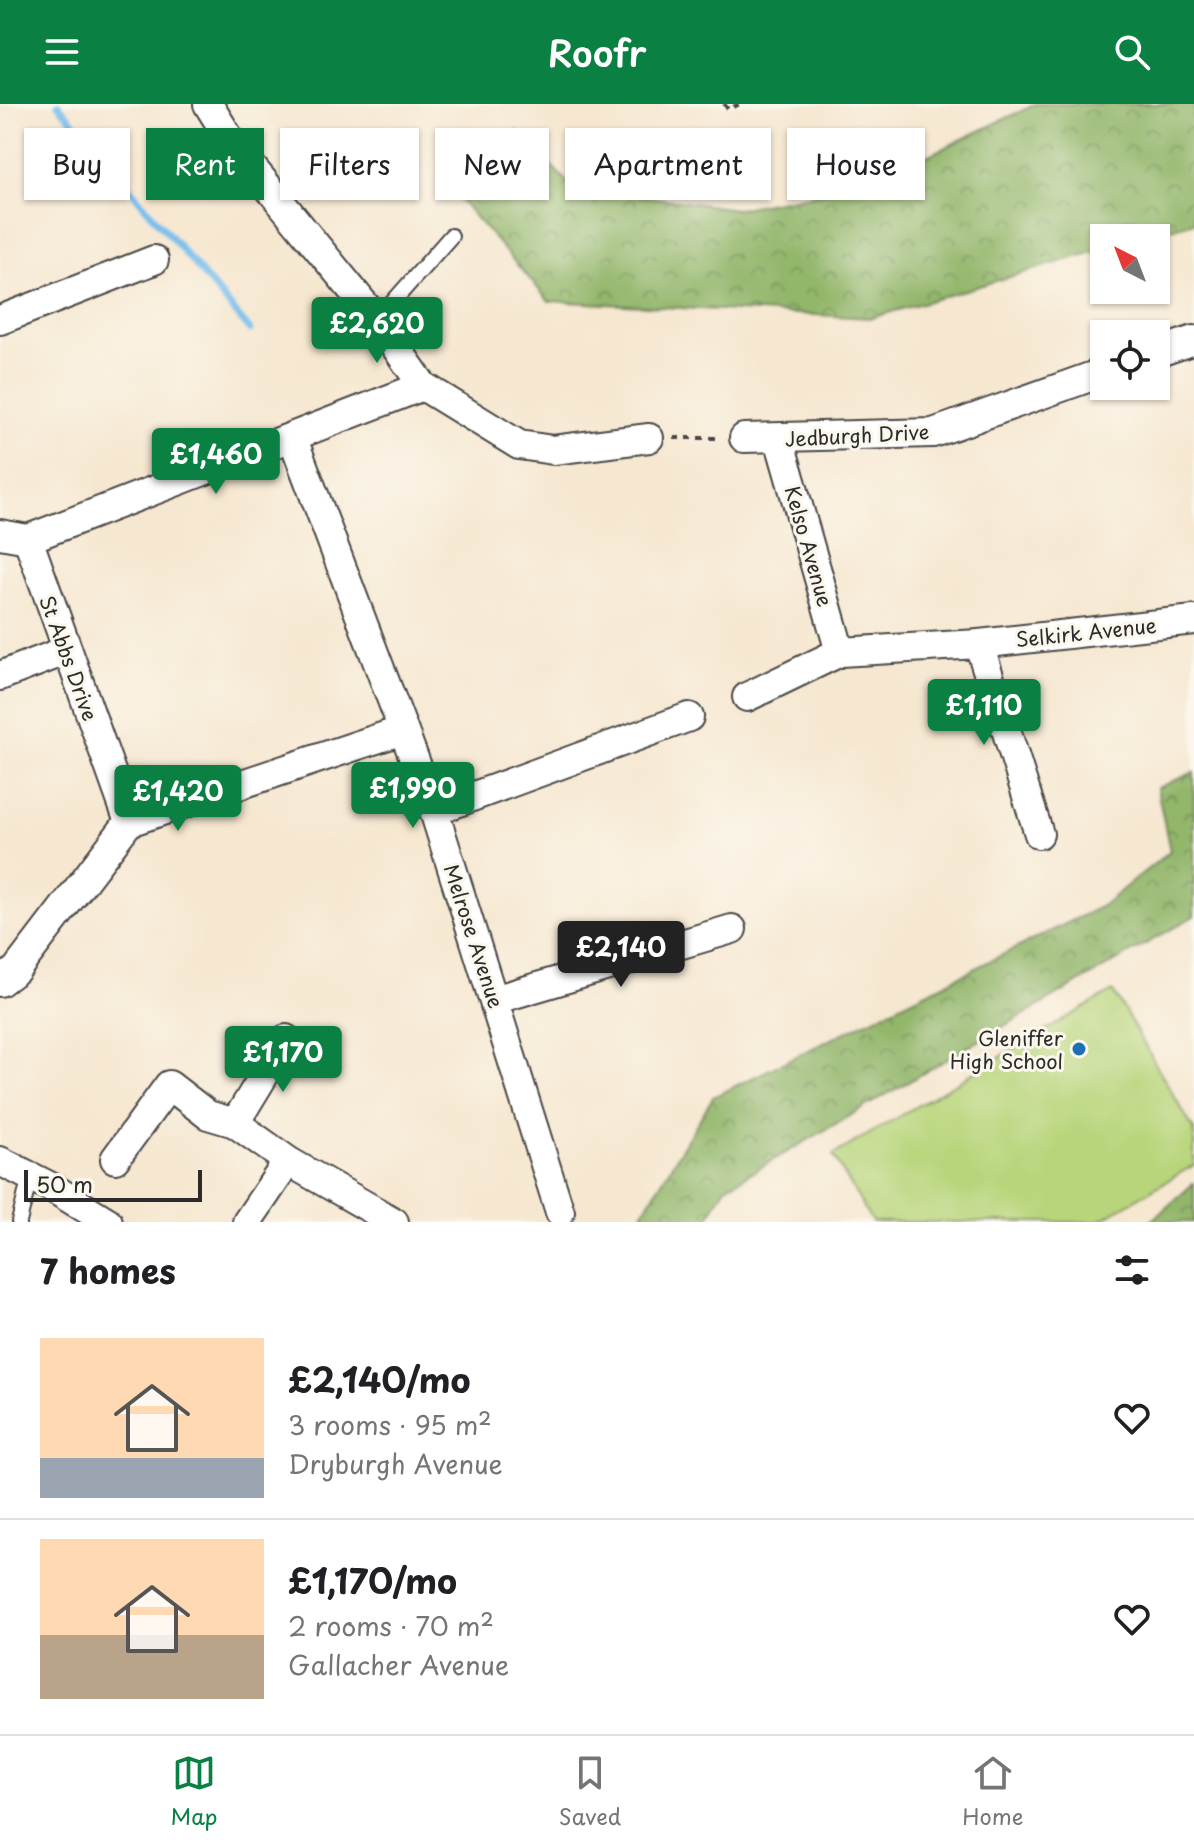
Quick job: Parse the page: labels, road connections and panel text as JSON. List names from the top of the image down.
{
  "streets": {
    "street": [
      "Jedburgh Drive",
      "Kelso Avenue",
      "Selkirk Avenue",
      "St Abbs Drive",
      "Melrose Avenue"
    ]
  },
  "crossings": [
    ["Jedburgh Drive", "Kelso Avenue"],
    ["Kelso Avenue", "Selkirk Avenue"]
  ],
  "places": ["Gleniffer High School"],
  "scale_bar": "50 m",
  "north": "top left",
  "page": {
    "header": "Roofr",
    "chip": [
      "Buy",
      "Rent",
      "Filters",
      "New",
      "Apartment",
      "House"
    ],
    "price": [
      "£2,620",
      "£1,460",
      "£1,110",
      "£1,990",
      "£1,420",
      "£2,140",
      "£1,170"
    ],
    "scale": "50 m",
    "heading": "7 homes",
    "list": [
      {
        "name": "£2,140/mo",
        "note": "3 rooms · 95 m² · Dryburgh Avenue"
      },
      {
        "name": "£1,170/mo",
        "note": "2 rooms · 70 m² · Gallacher Avenue"
      }
    ],
    "tabs": ["Map", "Saved", "Home"]
  }
}
